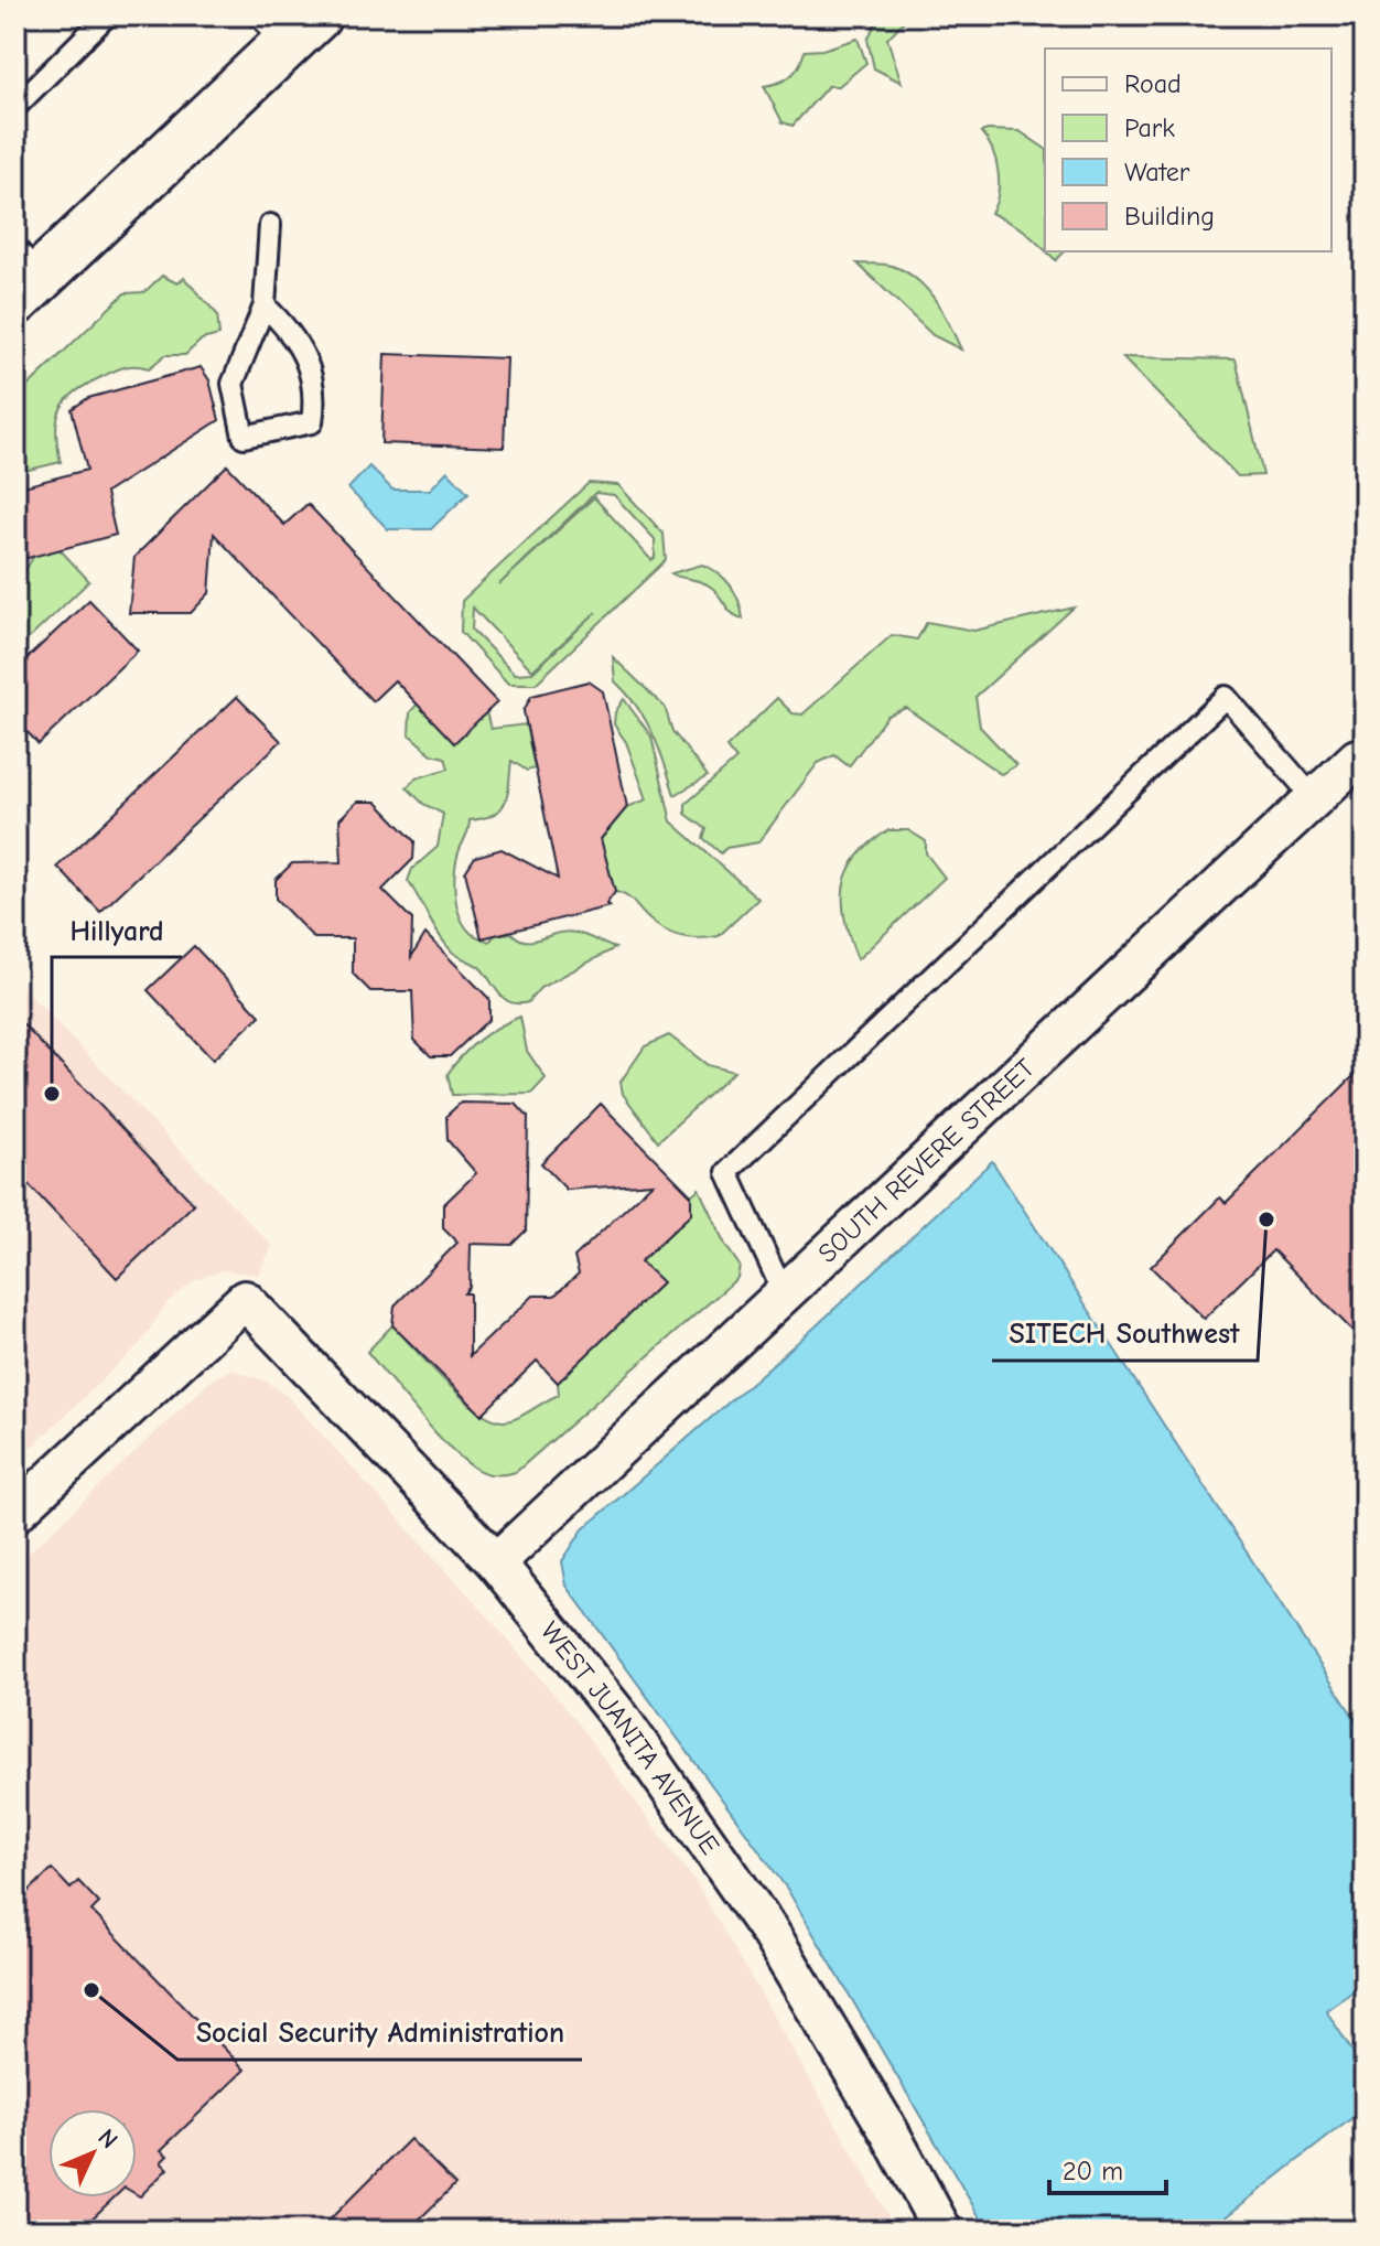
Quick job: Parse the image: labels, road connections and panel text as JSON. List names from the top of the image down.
{
  "streets": {
    "street": ["SOUTH REVERE STREET", "WEST JUANITA AVENUE"]
  },
  "crossings": [
    ["SOUTH REVERE STREET", "WEST JUANITA AVENUE"]
  ],
  "places": ["Hillyard", "SITECH Southwest", "Social Security Administration"],
  "legend": [
    "Road",
    "Park",
    "Water",
    "Building"
  ],
  "scale_bar": "20 m",
  "north": "top right"
}
